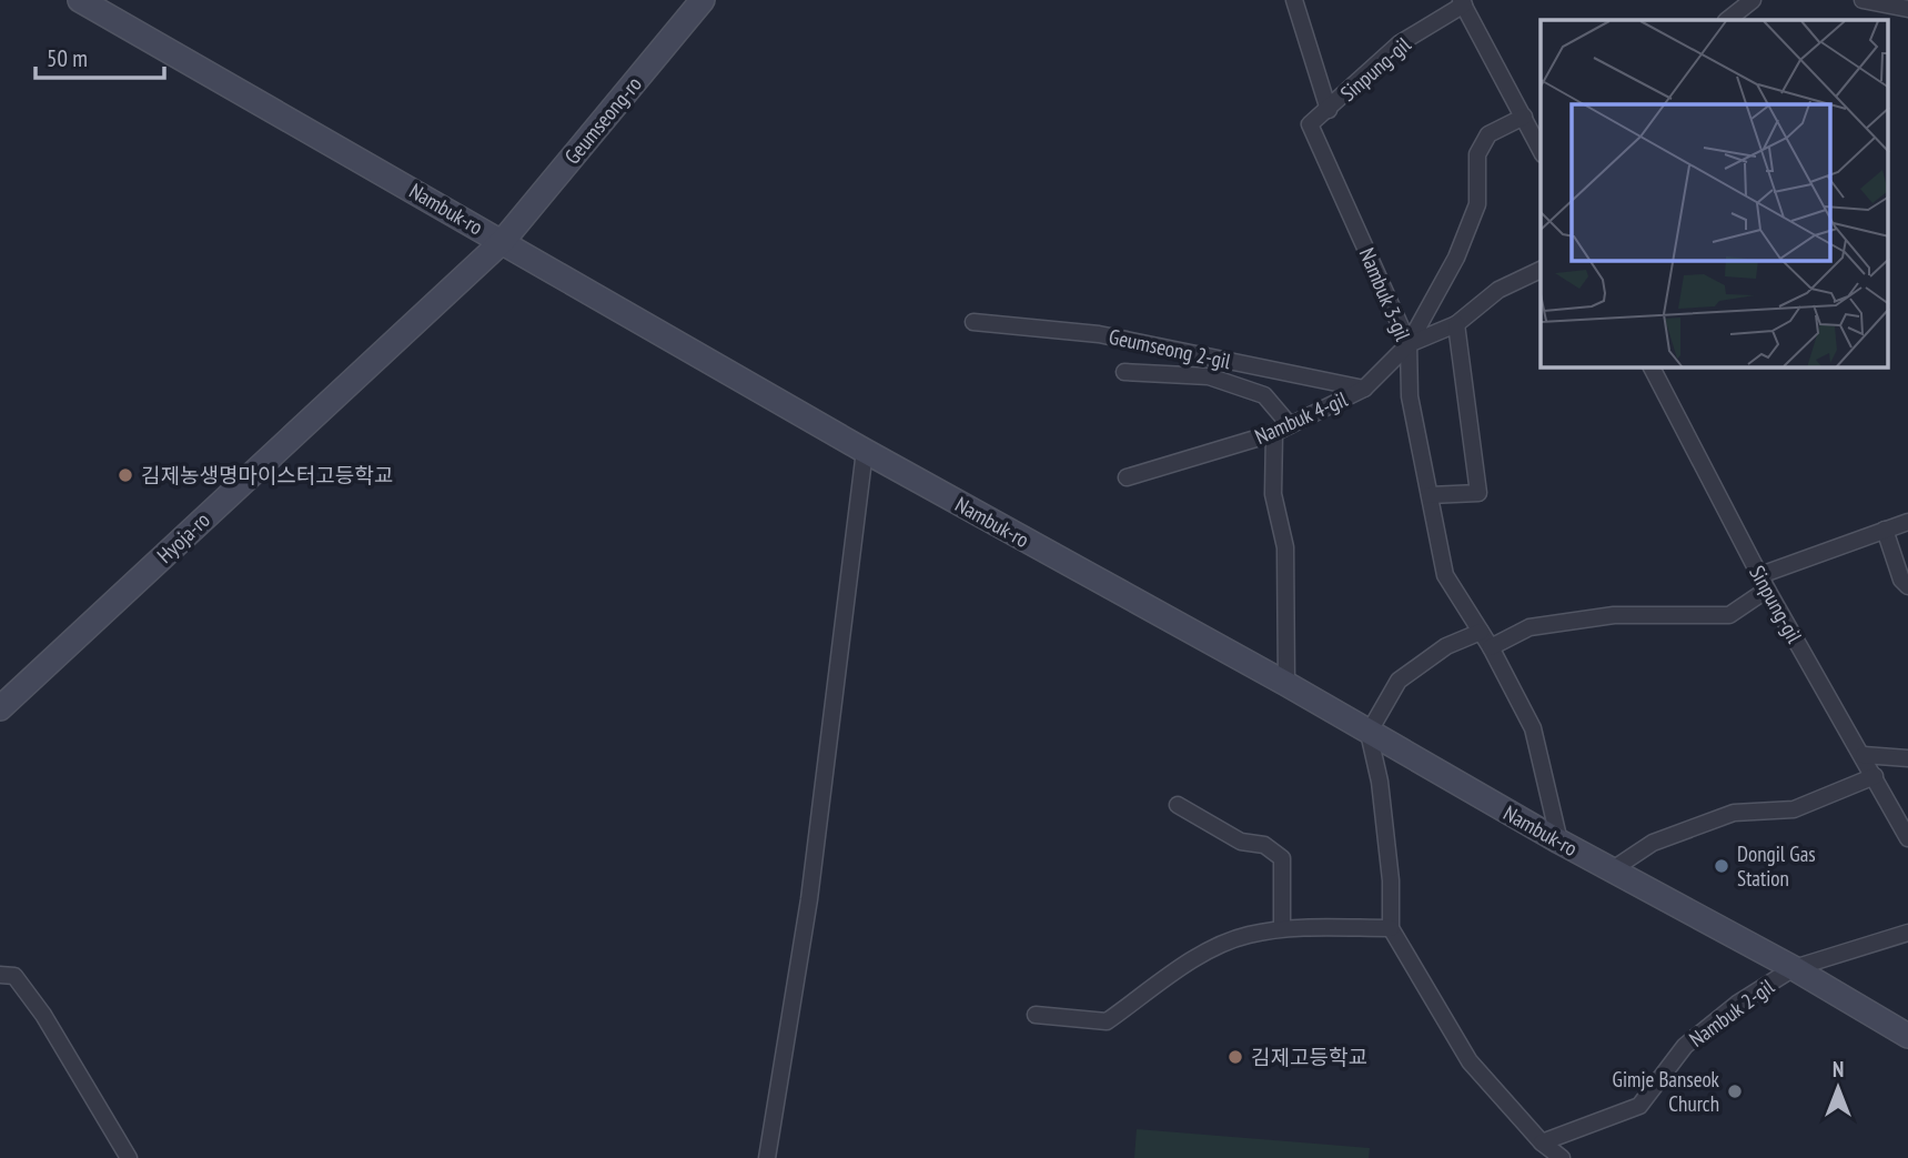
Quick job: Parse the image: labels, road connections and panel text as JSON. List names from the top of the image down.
{
  "streets": {
    "main road": ["Geumseong-ro", "Nambuk-ro", "Hyoja-ro"],
    "street": [
      "Sinpung-gil",
      "Nambuk 3-gil",
      "Geumseong 2-gil",
      "Nambuk 4-gil",
      "Nambuk 2-gil"
    ]
  },
  "crossings": [
    ["Sinpung-gil", "Nambuk 3-gil"],
    ["Geumseong-ro", "Nambuk-ro"],
    ["Geumseong-ro", "Hyoja-ro"],
    ["Nambuk-ro", "Nambuk 3-gil"],
    ["Nambuk-ro", "Hyoja-ro"],
    ["Nambuk-ro", "Nambuk 2-gil"],
    ["Nambuk 3-gil", "Nambuk 4-gil"],
    ["Geumseong 2-gil", "Nambuk 4-gil"]
  ],
  "places": [
    "김제농생명마이스터고등학교",
    "Dongil Gas Station",
    "김제고등학교",
    "Gimje Banseok Church"
  ],
  "scale_bar": "50 m",
  "north": "top"
}
